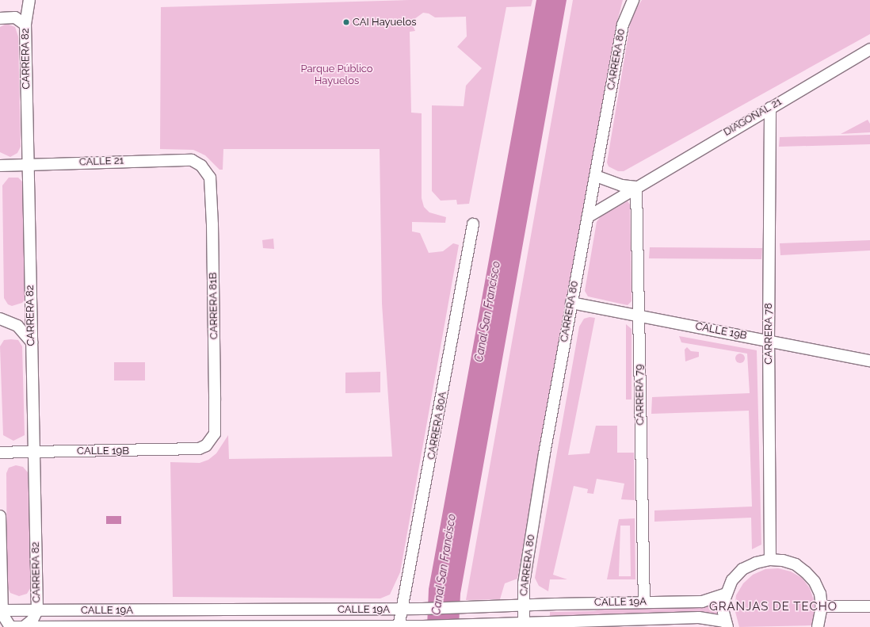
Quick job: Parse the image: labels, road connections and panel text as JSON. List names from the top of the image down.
{
  "streets": {
    "street": [
      "CARRERA 82",
      "CARRERA 80",
      "DIAGONAL 21",
      "CALLE 21",
      "CARRERA 81B",
      "CALLE 19B",
      "CARRERA 78",
      "CARRERA 79",
      "CARRERA 80A",
      "CALLE 19A"
    ]
  },
  "crossings": [
    ["CARRERA 82", "CALLE 21"],
    ["CARRERA 82", "CALLE 19B"],
    ["CARRERA 82", "CALLE 19A"],
    ["CARRERA 80", "DIAGONAL 21"],
    ["CARRERA 80", "CALLE 19B"],
    ["CARRERA 80", "CALLE 19A"],
    ["DIAGONAL 21", "CARRERA 78"],
    ["DIAGONAL 21", "CARRERA 79"],
    ["CALLE 21", "CARRERA 81B"],
    ["CARRERA 81B", "CALLE 19B"],
    ["CALLE 19B", "CARRERA 78"],
    ["CALLE 19B", "CARRERA 79"],
    ["CARRERA 79", "CALLE 19A"],
    ["CARRERA 80A", "CALLE 19A"]
  ],
  "districts": ["GRANJAS DE TECHO"],
  "water": ["Canal San Francisco"],
  "parks": ["Parque Público Hayuelos"],
  "places": ["CAI Hayuelos"]
}
